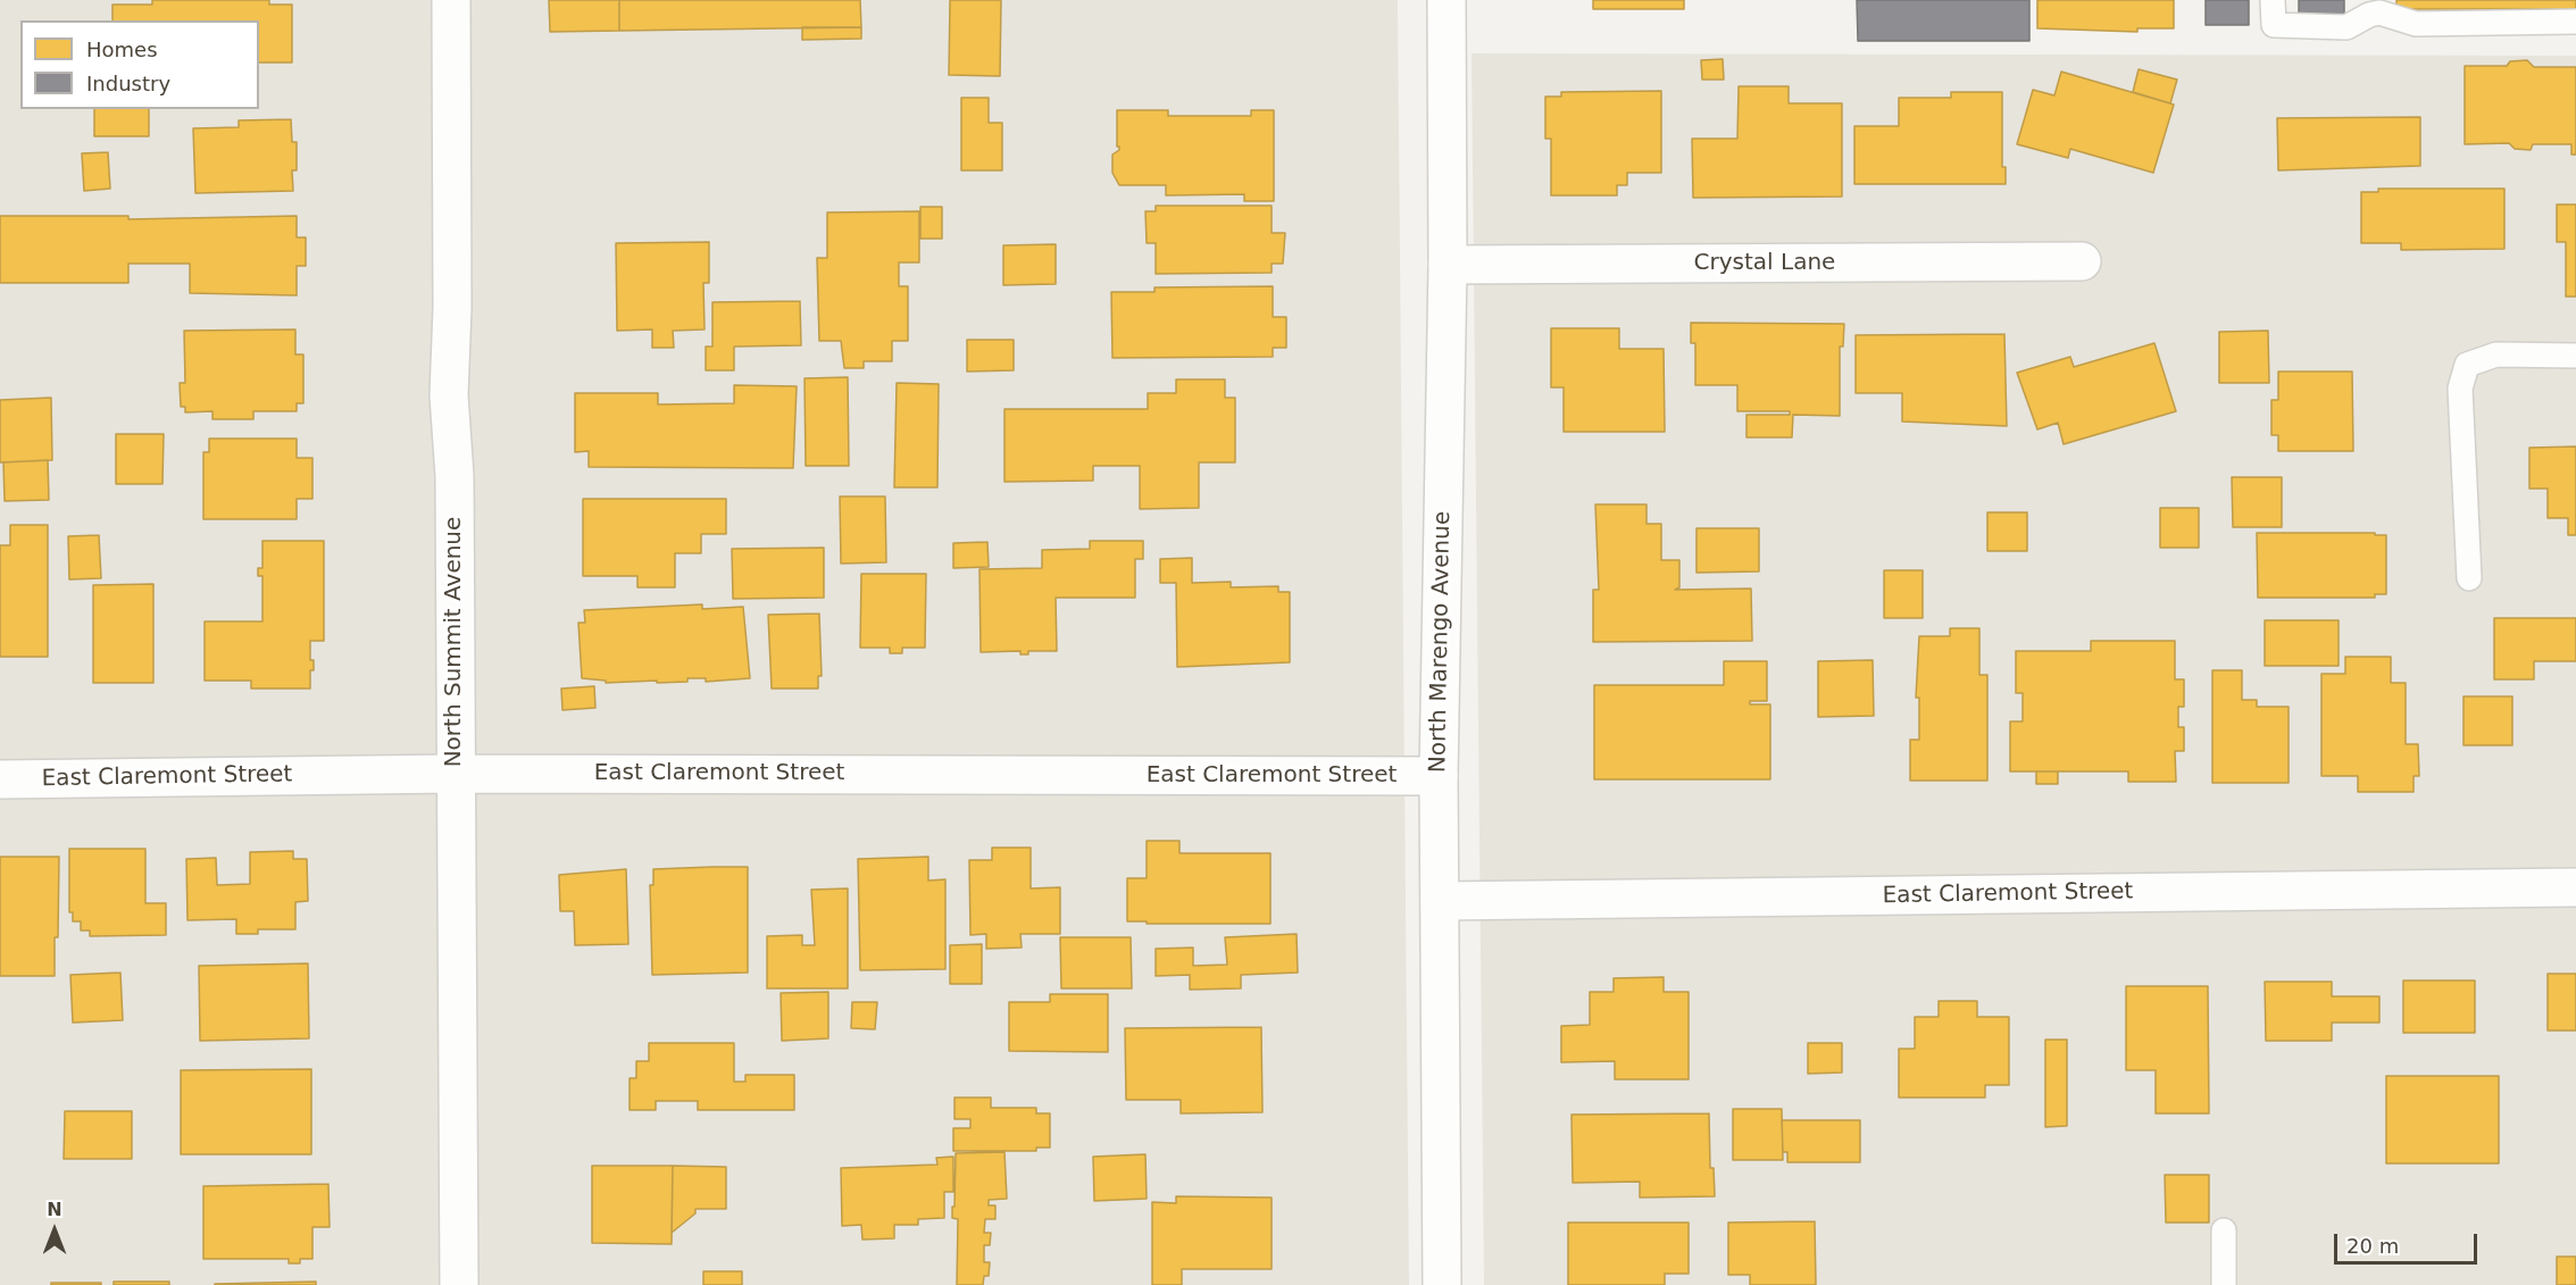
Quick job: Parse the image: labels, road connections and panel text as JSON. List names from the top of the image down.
{
  "streets": {
    "street": [
      "Crystal Lane",
      "North Summit Avenue",
      "North Marengo Avenue",
      "East Claremont Street"
    ]
  },
  "crossings": [
    ["Crystal Lane", "North Marengo Avenue"],
    ["North Summit Avenue", "East Claremont Street"],
    ["North Marengo Avenue", "East Claremont Street"]
  ],
  "legend": ["Homes", "Industry"],
  "scale_bar": "20 m",
  "north": "top"
}
